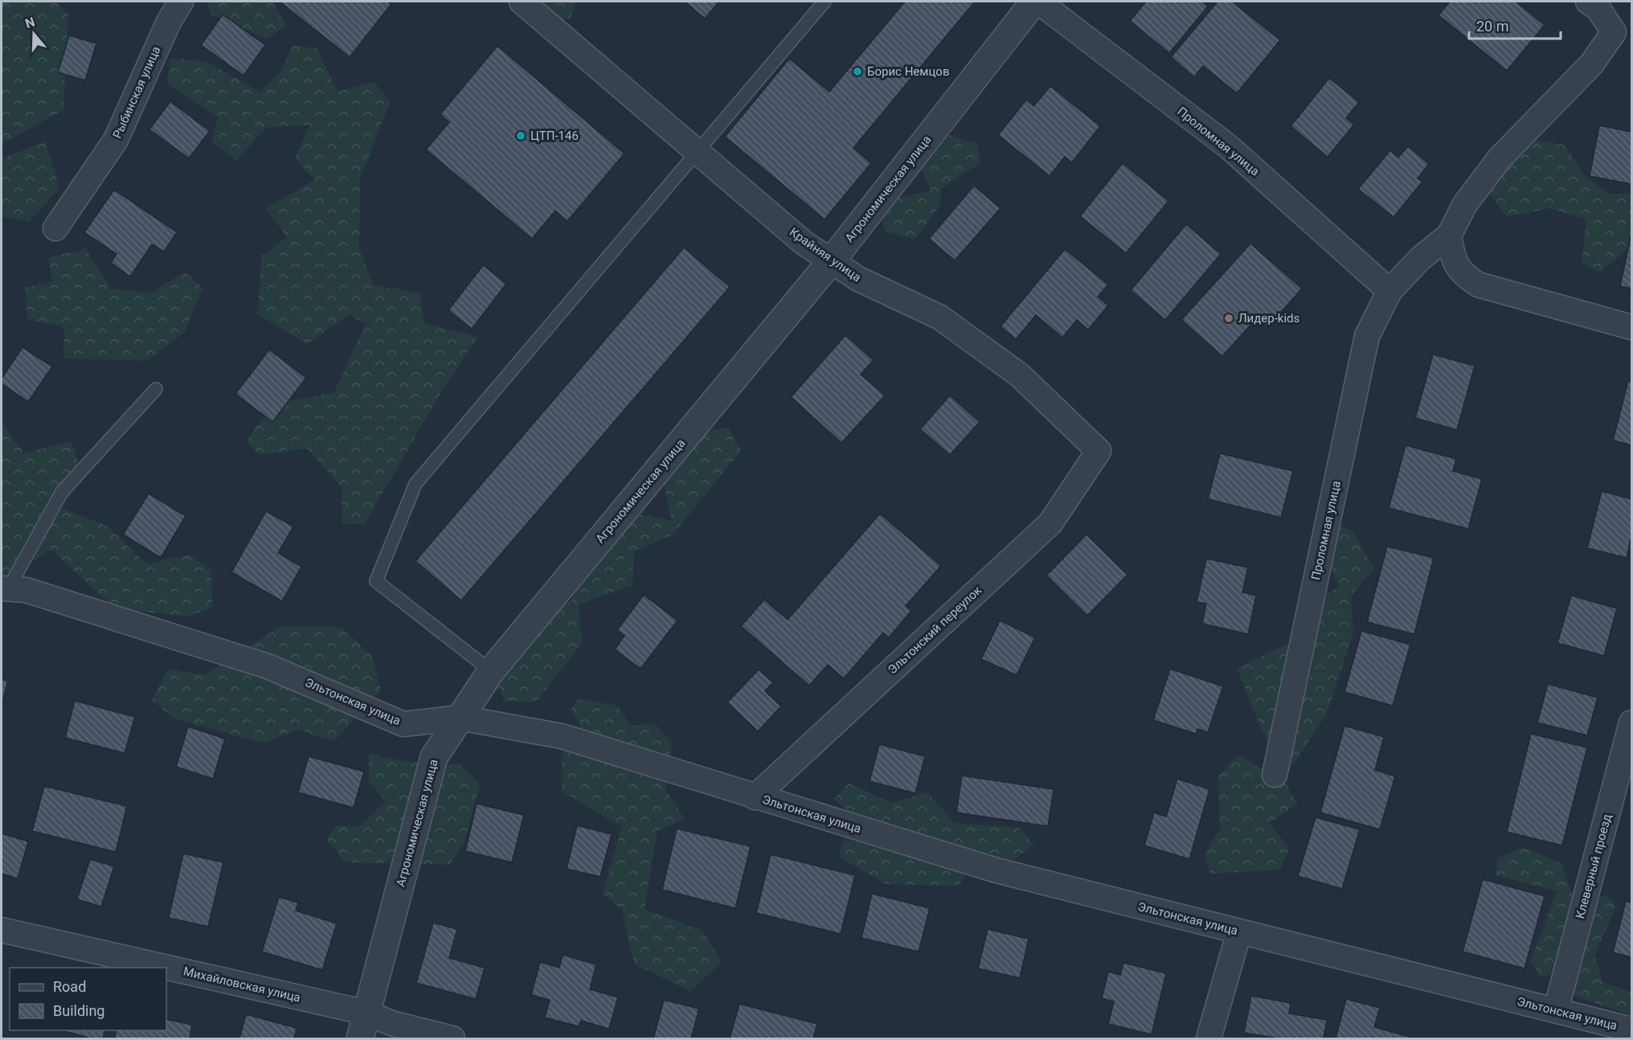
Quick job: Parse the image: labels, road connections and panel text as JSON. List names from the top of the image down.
{
  "streets": {
    "street": [
      "Рыбинская улица",
      "Проломная улица",
      "Агрономическая улица",
      "Крайняя улица",
      "Эльтонский переулок",
      "Эльтонская улица",
      "Клеверный проезд",
      "Михайловская улица"
    ]
  },
  "crossings": [
    ["Агрономическая улица", "Крайняя улица"],
    ["Агрономическая улица", "Эльтонская улица"],
    ["Агрономическая улица", "Михайловская улица"],
    ["Крайняя улица", "Эльтонский переулок"],
    ["Эльтонский переулок", "Эльтонская улица"],
    ["Эльтонская улица", "Клеверный проезд"]
  ],
  "places": ["Борис Немцов", "ЦТП-146", "Лидер-kids"],
  "legend": ["Road", "Building"],
  "scale_bar": "20 m",
  "north": "top"
}
